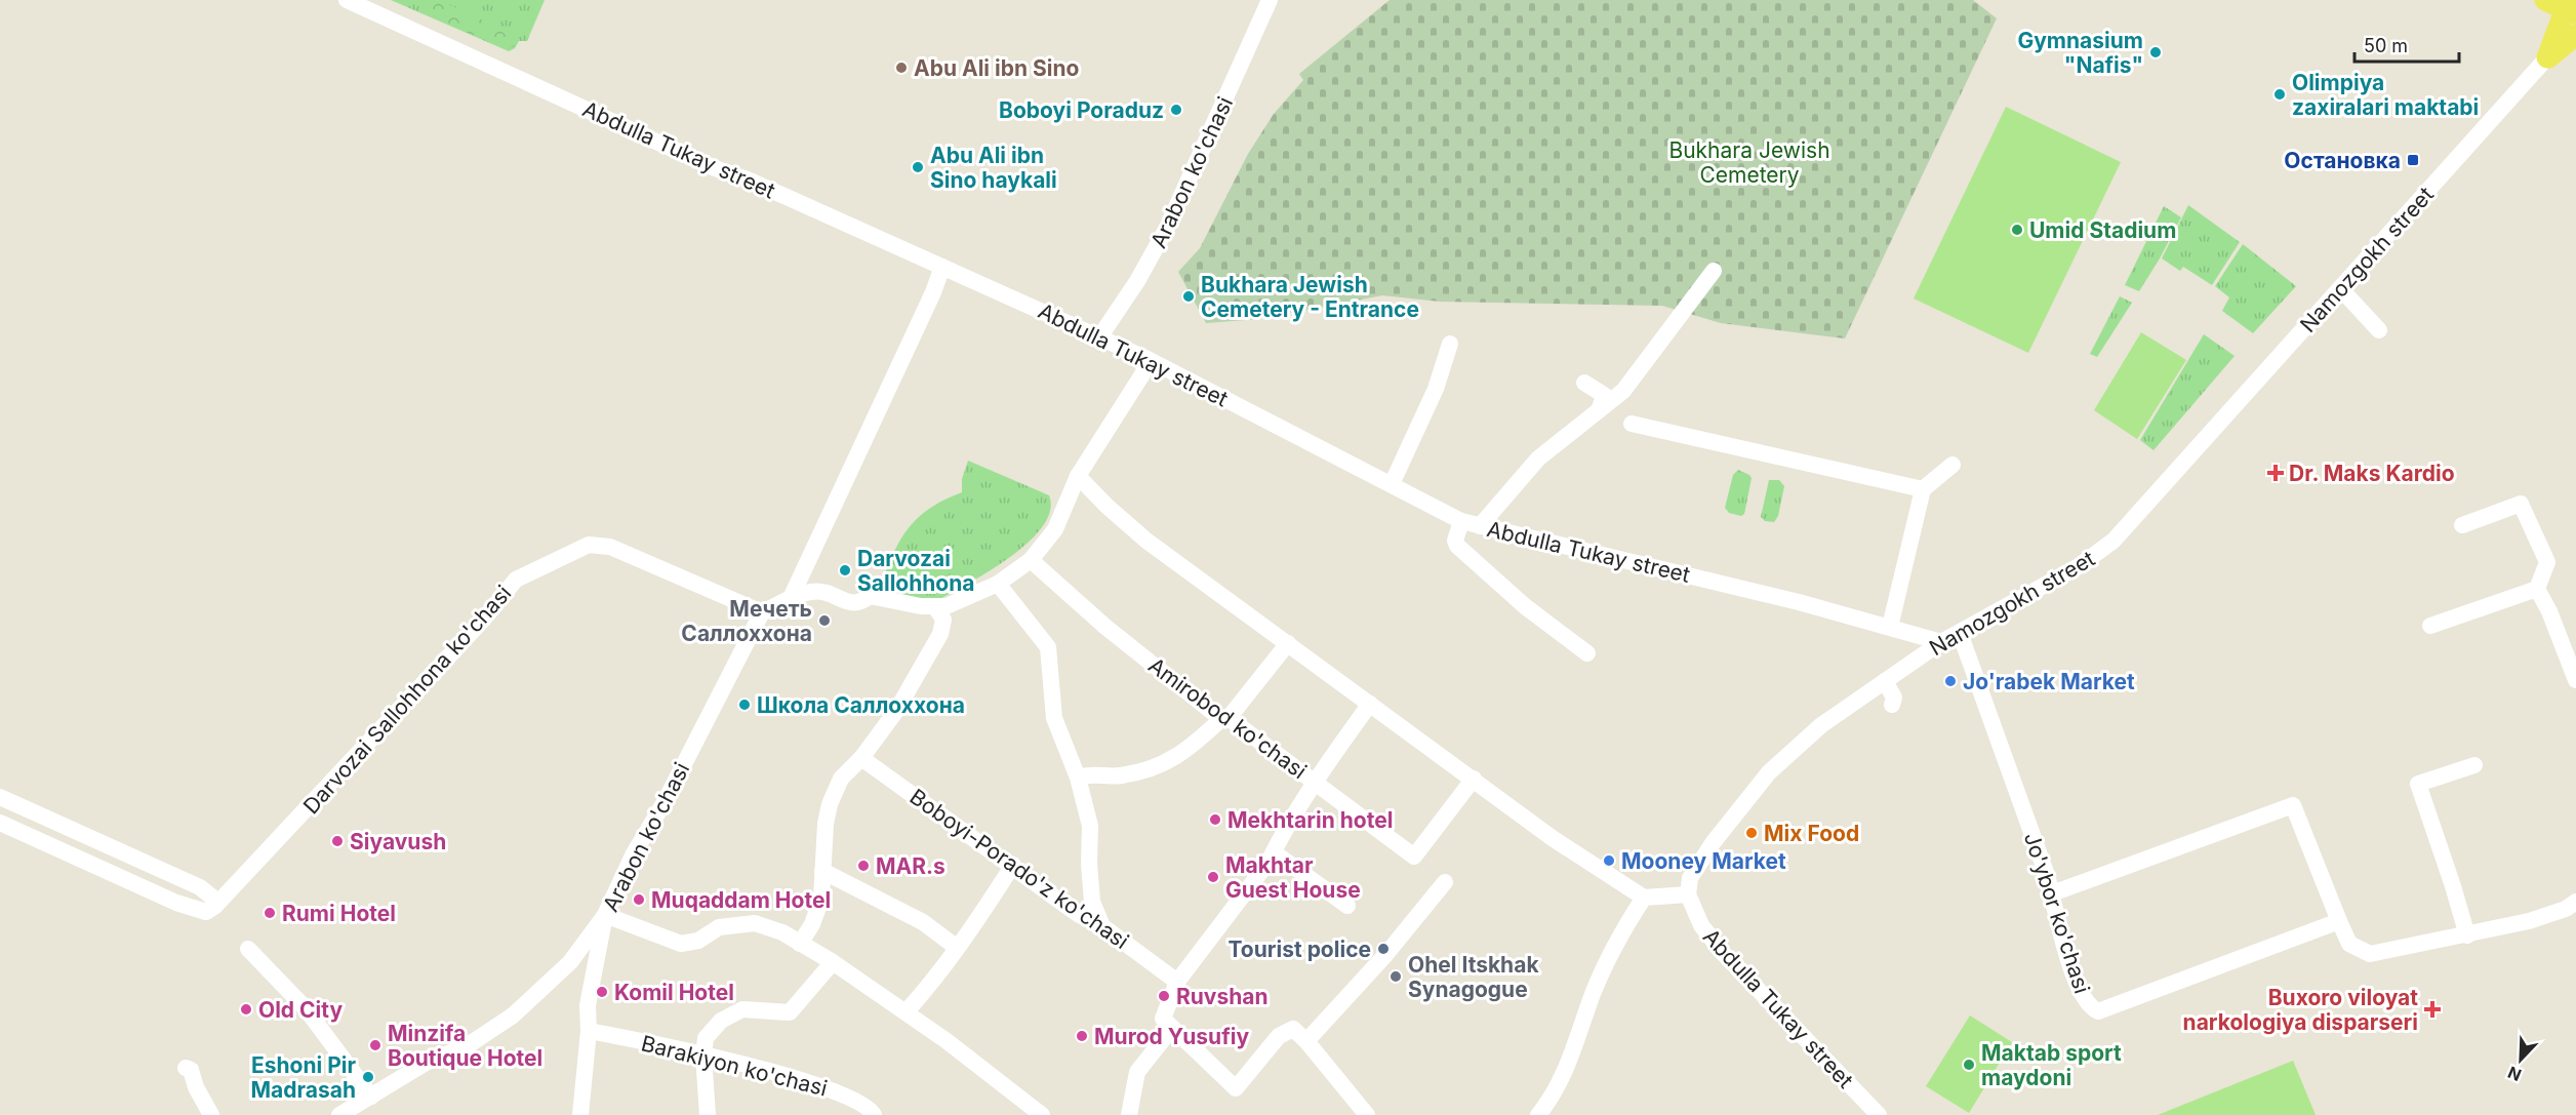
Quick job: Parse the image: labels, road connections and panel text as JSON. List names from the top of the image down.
{
  "streets": {
    "street": [
      "Abdulla Tukay street",
      "Arabon ko'chasi",
      "Namozgokh street",
      "Darvozai Sallohhona ko'chasi",
      "Amirobod ko'chasi",
      "Boboyi-Porado'z ko'chasi",
      "Jo'ybor ko'chasi",
      "Barakiyon ko'chasi"
    ]
  },
  "crossings": [
    ["Abdulla Tukay street", "Arabon ko'chasi"],
    ["Abdulla Tukay street", "Namozgokh street"],
    ["Arabon ko'chasi", "Darvozai Sallohhona ko'chasi"],
    ["Arabon ko'chasi", "Barakiyon ko'chasi"],
    ["Namozgokh street", "Jo'ybor ko'chasi"]
  ],
  "parks": ["Bukhara Jewish Cemetery"],
  "places": {
    "other": [
      "Gymnasium \"Nafis\"",
      "Abu Ali ibn Sino",
      "Olimpiya zaxiralari maktabi",
      "Boboyi Poraduz",
      "Abu Ali ibn Sino haykali",
      "Umid Stadium",
      "Bukhara Jewish Cemetery - Entrance",
      "Darvozai Sallohhona",
      "Мечеть Саллоххона",
      "Jo'rabek Market",
      "Школа Саллоххона",
      "Mekhtarin hotel",
      "Mix Food",
      "Siyavush",
      "Mooney Market",
      "MAR.s",
      "Makhtar Guest House",
      "Muqaddam Hotel",
      "Rumi Hotel",
      "Tourist police",
      "Ohel Itskhak Synagogue",
      "Komil Hotel",
      "Ruvshan",
      "Old City",
      "Murod Yusufiy",
      "Minzifa Boutique Hotel",
      "Maktab sport maydoni",
      "Eshoni Pir Madrasah"
    ],
    "transit": ["Остановка"],
    "health": ["Dr. Maks Kardio", "Buxoro viloyat narkologiya disparseri"]
  },
  "scale_bar": "50 m",
  "north": "bottom left"
}
